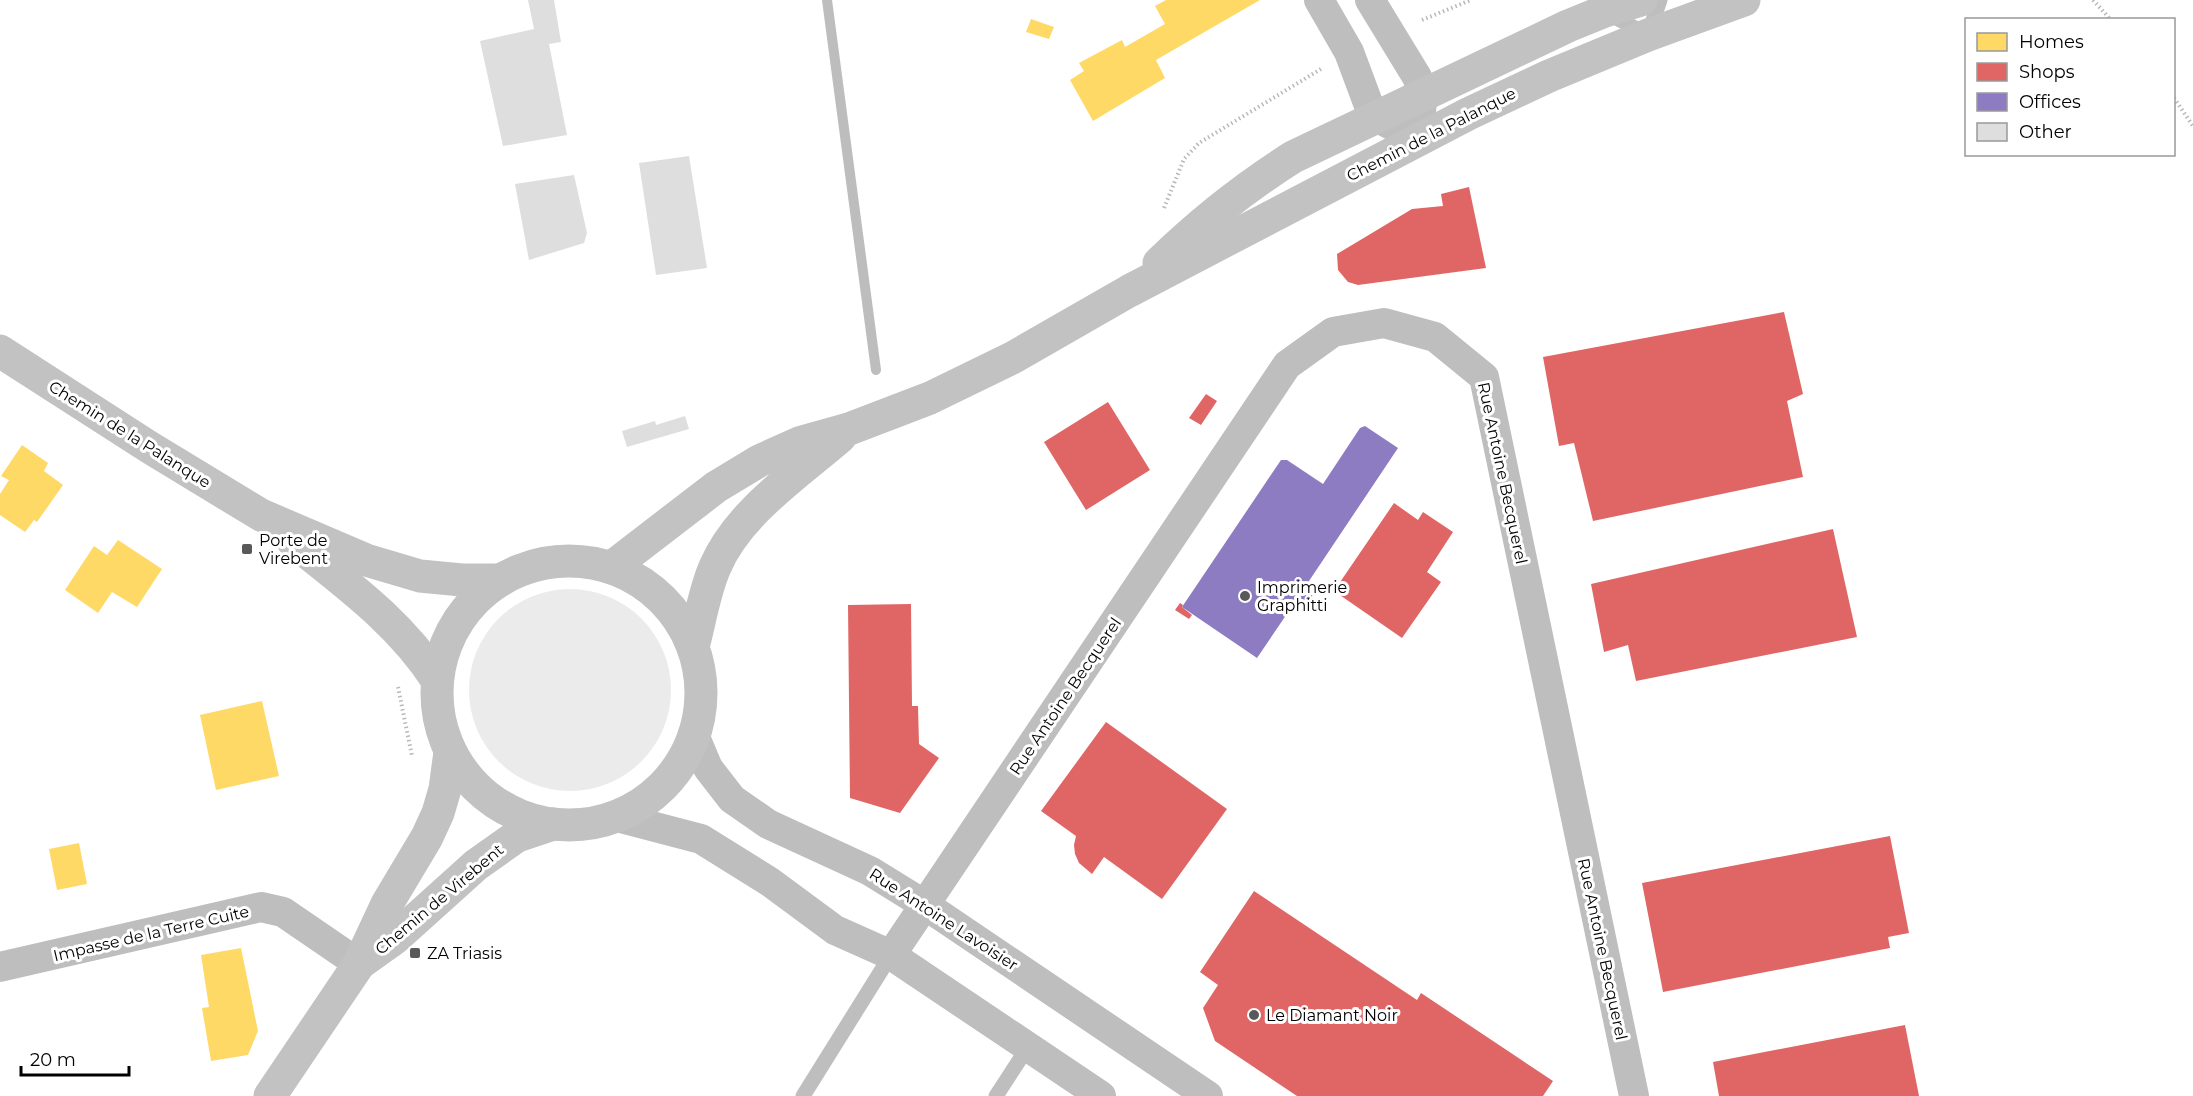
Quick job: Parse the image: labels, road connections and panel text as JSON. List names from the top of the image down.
{
  "streets": {
    "street": [
      "Chemin de la Palanque",
      "Rue Antoine Becquerel",
      "Chemin de Virebent",
      "Rue Antoine Lavoisier",
      "Impasse de la Terre Cuite"
    ]
  },
  "crossings": [
    ["Rue Antoine Becquerel", "Rue Antoine Lavoisier"],
    ["Chemin de Virebent", "Impasse de la Terre Cuite"]
  ],
  "places": {
    "transit": ["Porte de Virebent", "ZA Triasis"],
    "other": ["Imprimerie Graphitti", "Le Diamant Noir"]
  },
  "legend": [
    "Homes",
    "Shops",
    "Offices",
    "Other"
  ],
  "scale_bar": "20 m"
}
